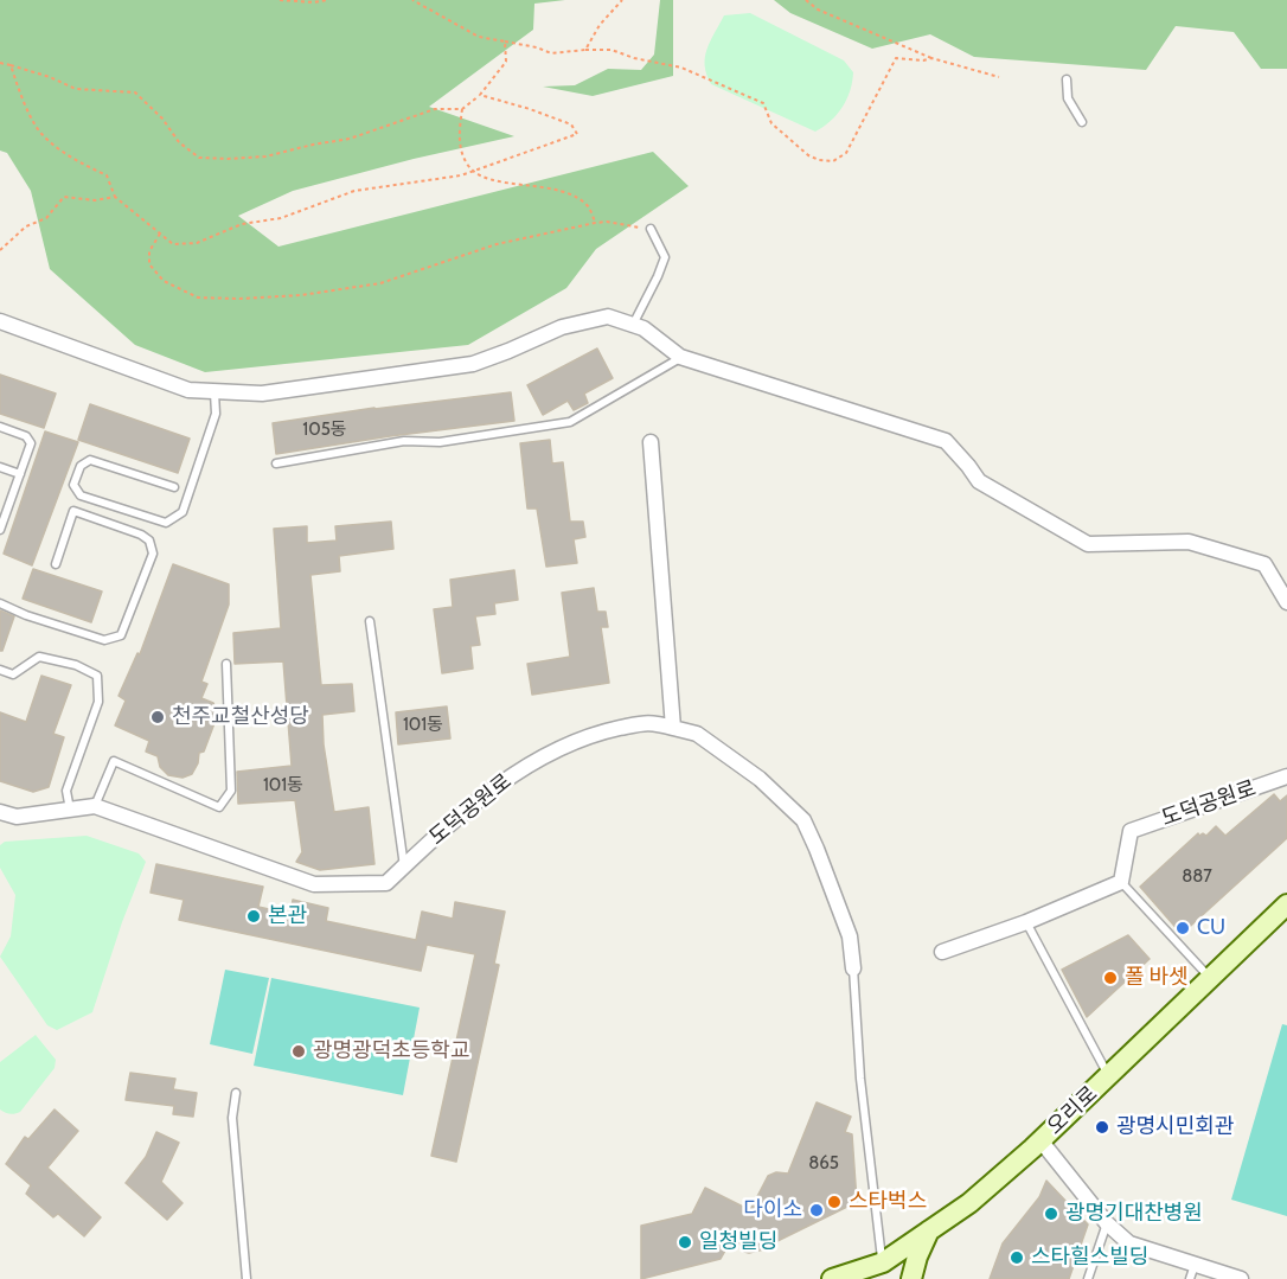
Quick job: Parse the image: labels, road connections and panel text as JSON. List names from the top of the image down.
{
  "streets": {
    "main road": ["오리로"],
    "street": ["도덕공원로"]
  },
  "places": [
    "천주교철산성당",
    "본관",
    "CU",
    "폴 바셋",
    "광명광덕초등학교",
    "광명시민회관",
    "스타벅스",
    "다이소",
    "광명기대찬병원",
    "일청빌딩",
    "스타힐스빌딩"
  ],
  "house_numbers": [
    "105동",
    "101동",
    "101동",
    "887",
    "865"
  ]
}
